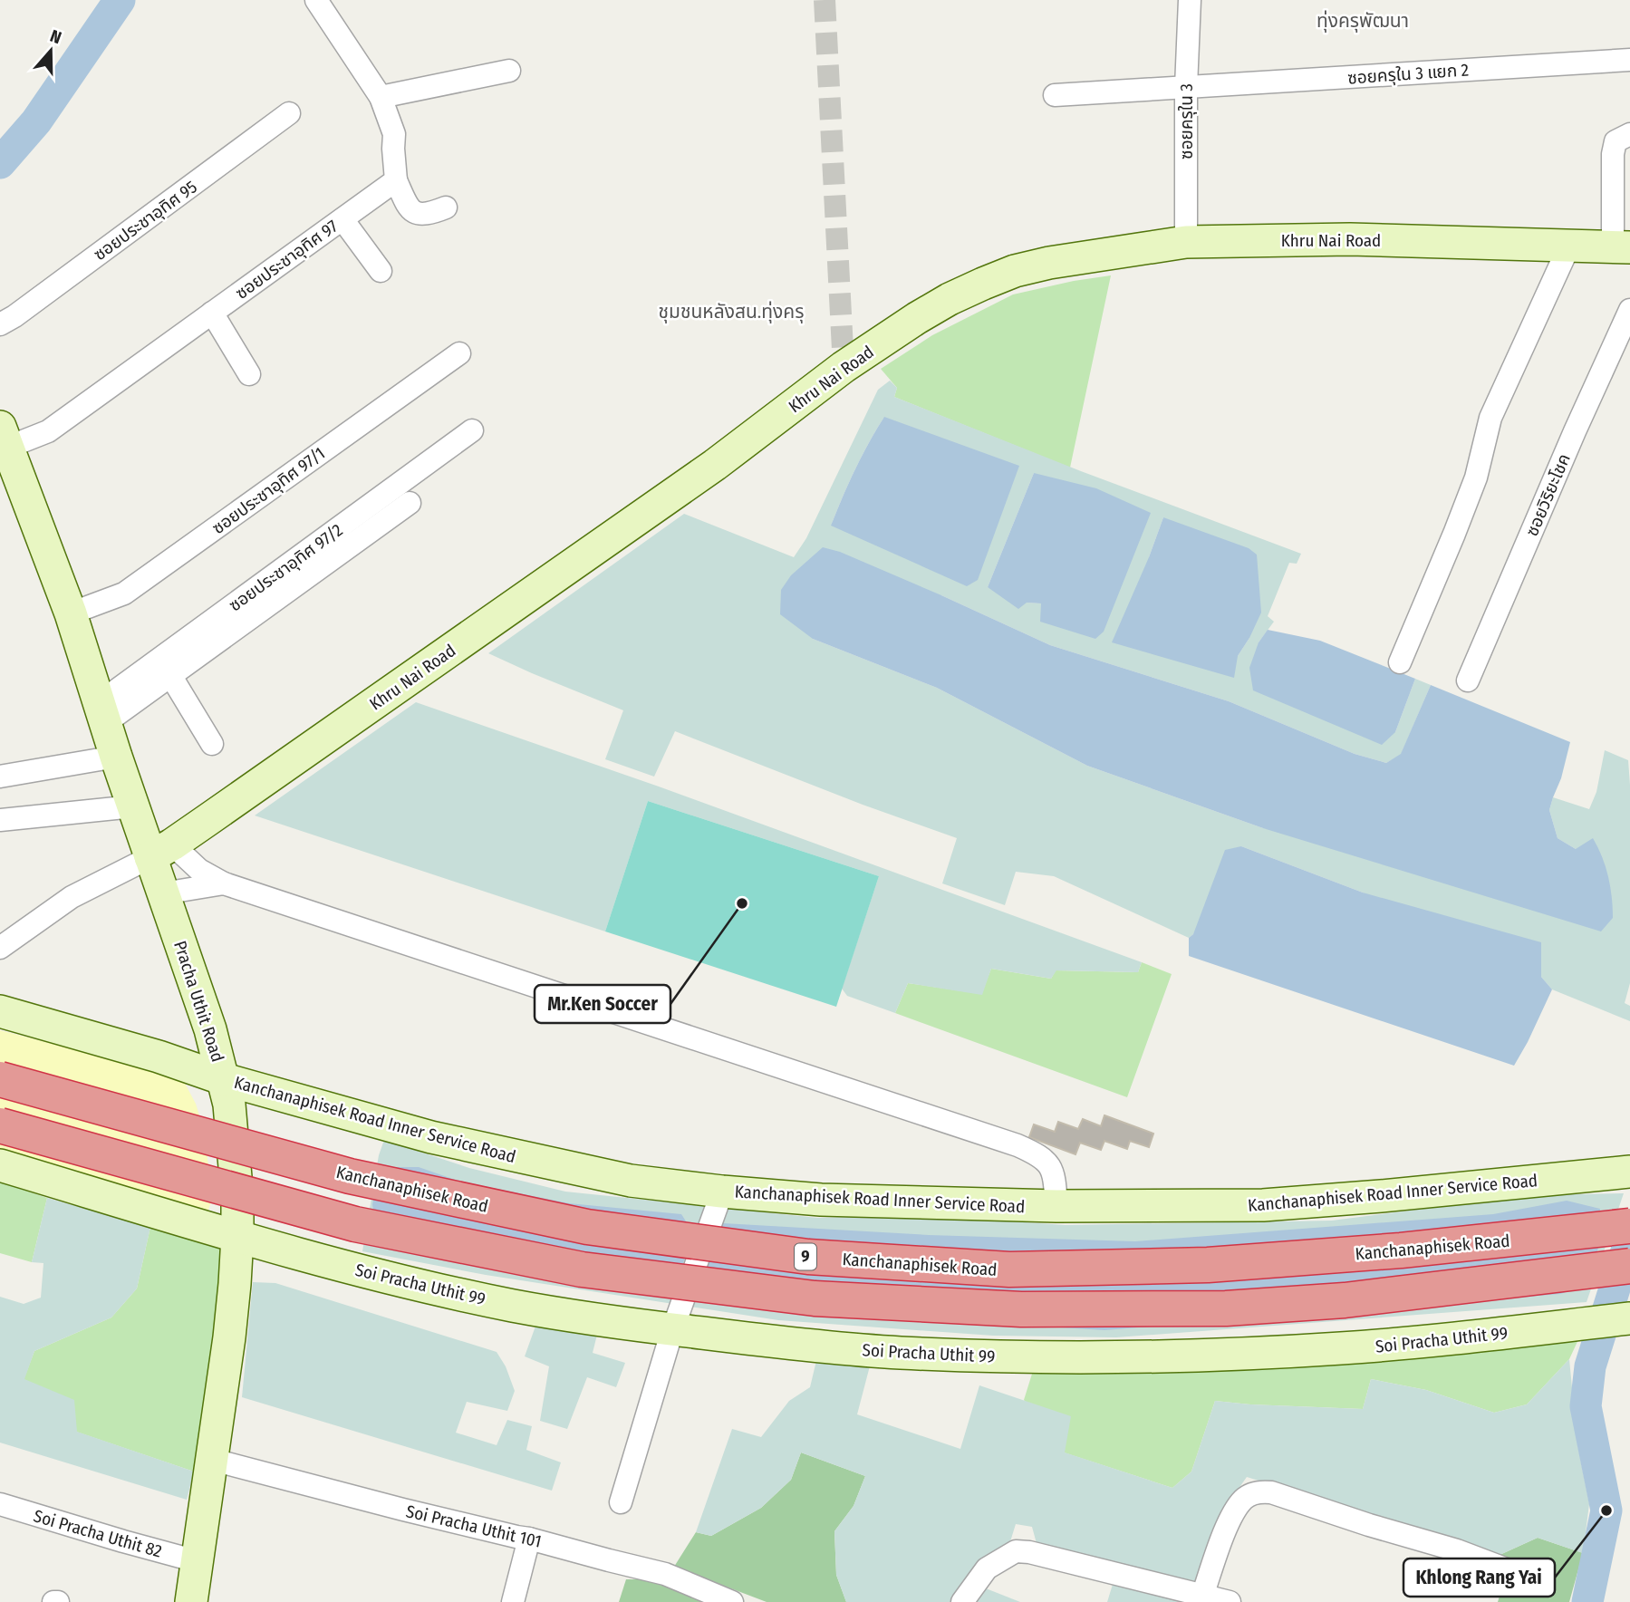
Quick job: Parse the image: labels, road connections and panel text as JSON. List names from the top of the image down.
{
  "streets": {
    "highway": ["Kanchanaphisek Road", "9"],
    "main road": [
      "Khru Nai Road",
      "Pracha Uthit Road",
      "Kanchanaphisek Road Inner Service Road",
      "Soi Pracha Uthit 99"
    ],
    "street": [
      "ซอยครุใน 3 แยก 2",
      "ซอยครุใน 3",
      "ซอยประชาอุทิศ 95",
      "ซอยประชาอุทิศ 97",
      "ซอยประชาอุทิศ 97/1",
      "ซอยวิริยะโชค",
      "ซอยประชาอุทิศ 97/2",
      "Soi Pracha Uthit 101",
      "Soi Pracha Uthit 82"
    ]
  },
  "crossings": [
    ["ซอยครุใน 3 แยก 2", "ซอยครุใน 3"],
    ["ซอยครุใน 3", "Khru Nai Road"],
    ["Khru Nai Road", "Pracha Uthit Road"],
    ["ซอยประชาอุทิศ 97", "Pracha Uthit Road"],
    ["ซอยประชาอุทิศ 97/1", "Pracha Uthit Road"],
    ["ซอยประชาอุทิศ 97/2", "Pracha Uthit Road"],
    ["Pracha Uthit Road", "Kanchanaphisek Road Inner Service Road"],
    ["Pracha Uthit Road", "Soi Pracha Uthit 99"],
    ["Pracha Uthit Road", "Soi Pracha Uthit 101"],
    ["Pracha Uthit Road", "Soi Pracha Uthit 82"]
  ],
  "districts": ["ทุ่งครุพัฒนา", "ชุมชนหลังสน.ทุ่งครุ"],
  "places": ["Mr.Ken Soccer", "Khlong Rang Yai"],
  "north": "top"
}
